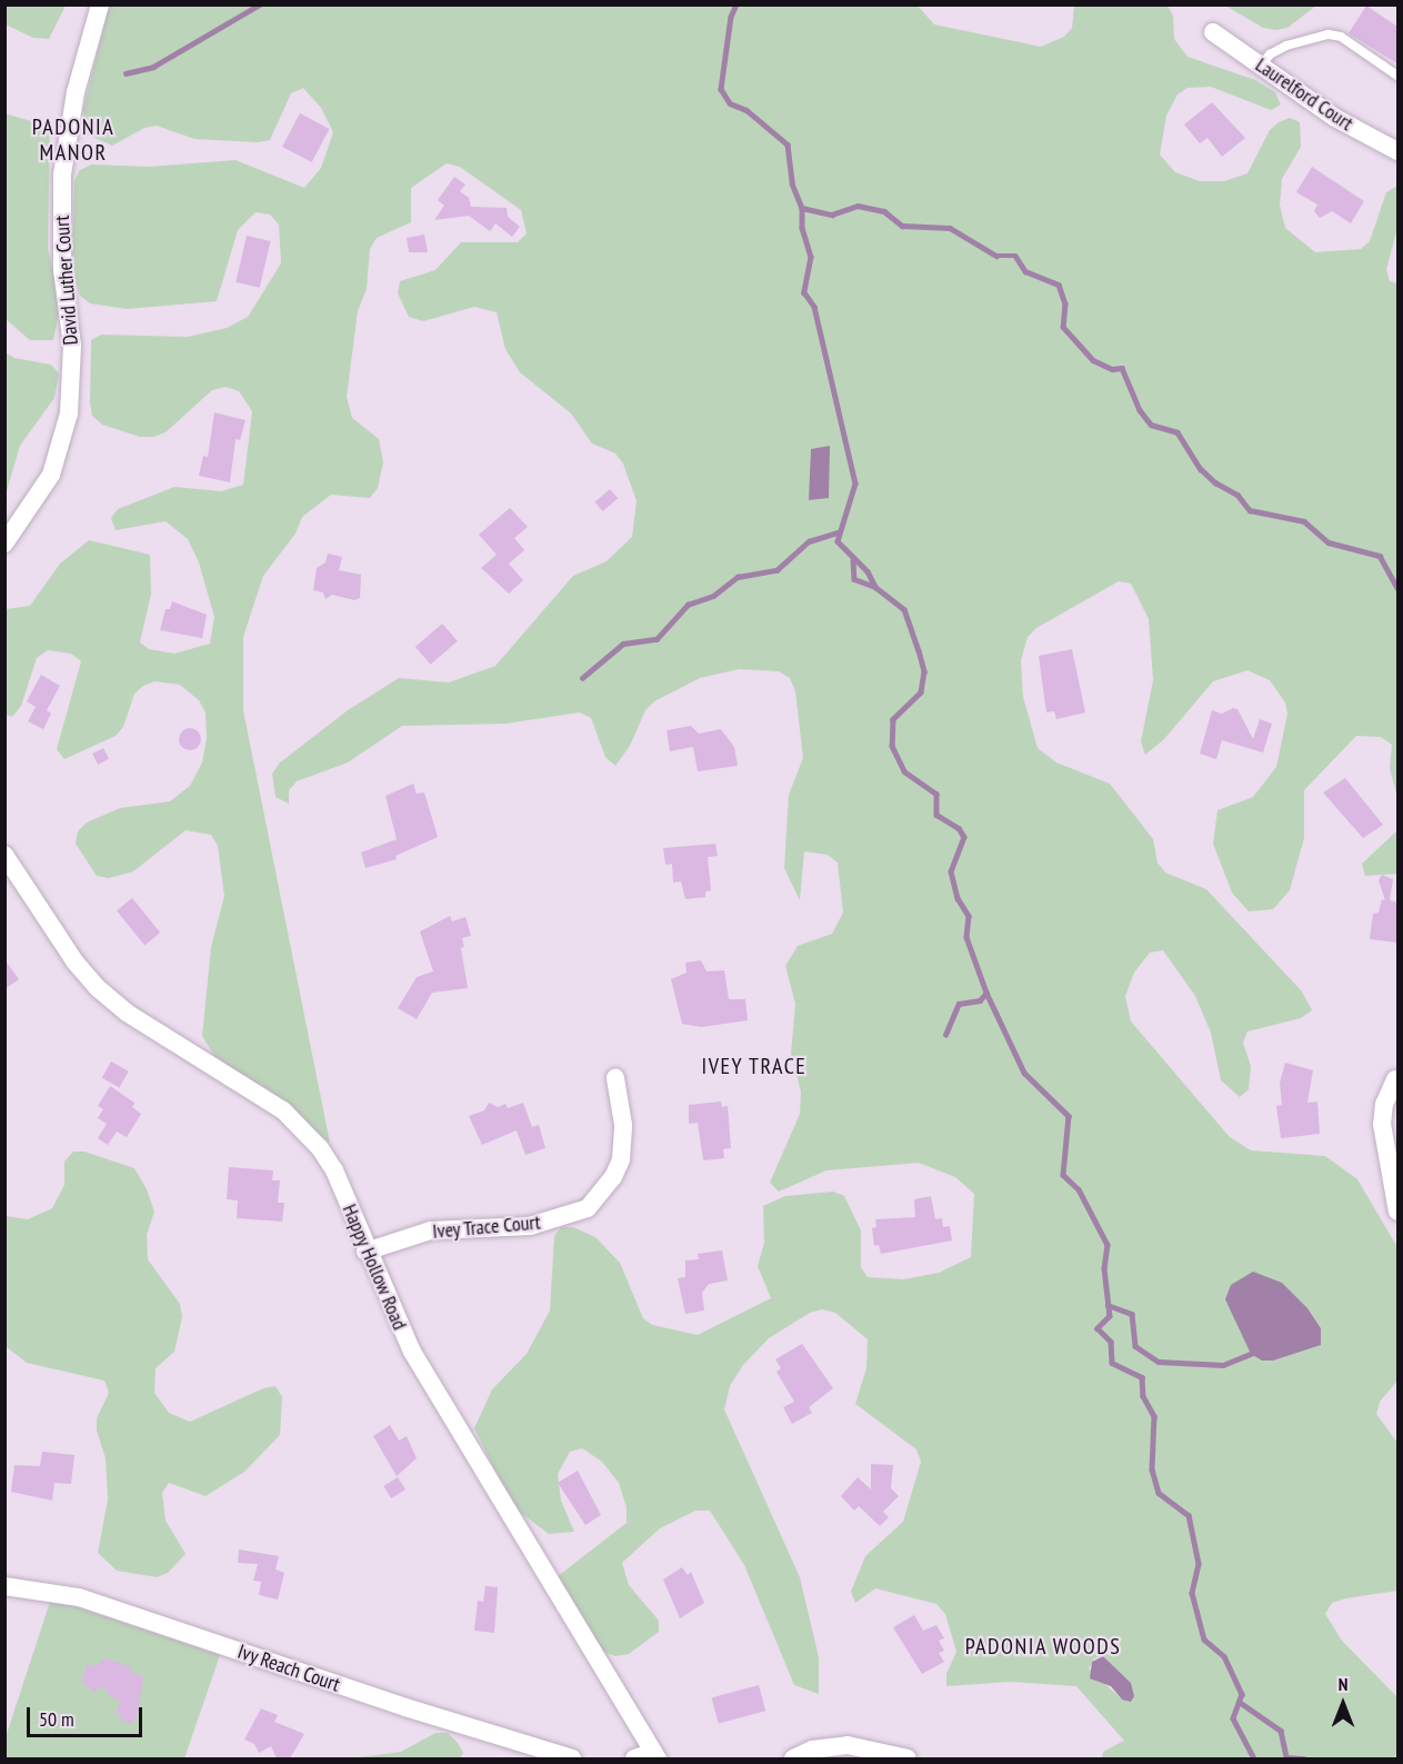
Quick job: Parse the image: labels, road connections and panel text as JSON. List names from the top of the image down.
{
  "streets": {
    "street": [
      "Laurelford Court",
      "David Luther Court",
      "Ivey Trace Court",
      "Happy Hollow Road",
      "Ivy Reach Court"
    ]
  },
  "crossings": [
    ["Ivey Trace Court", "Happy Hollow Road"]
  ],
  "districts": ["PADONIA MANOR", "IVEY TRACE", "PADONIA WOODS"],
  "scale_bar": "50 m",
  "north": "top"
}
